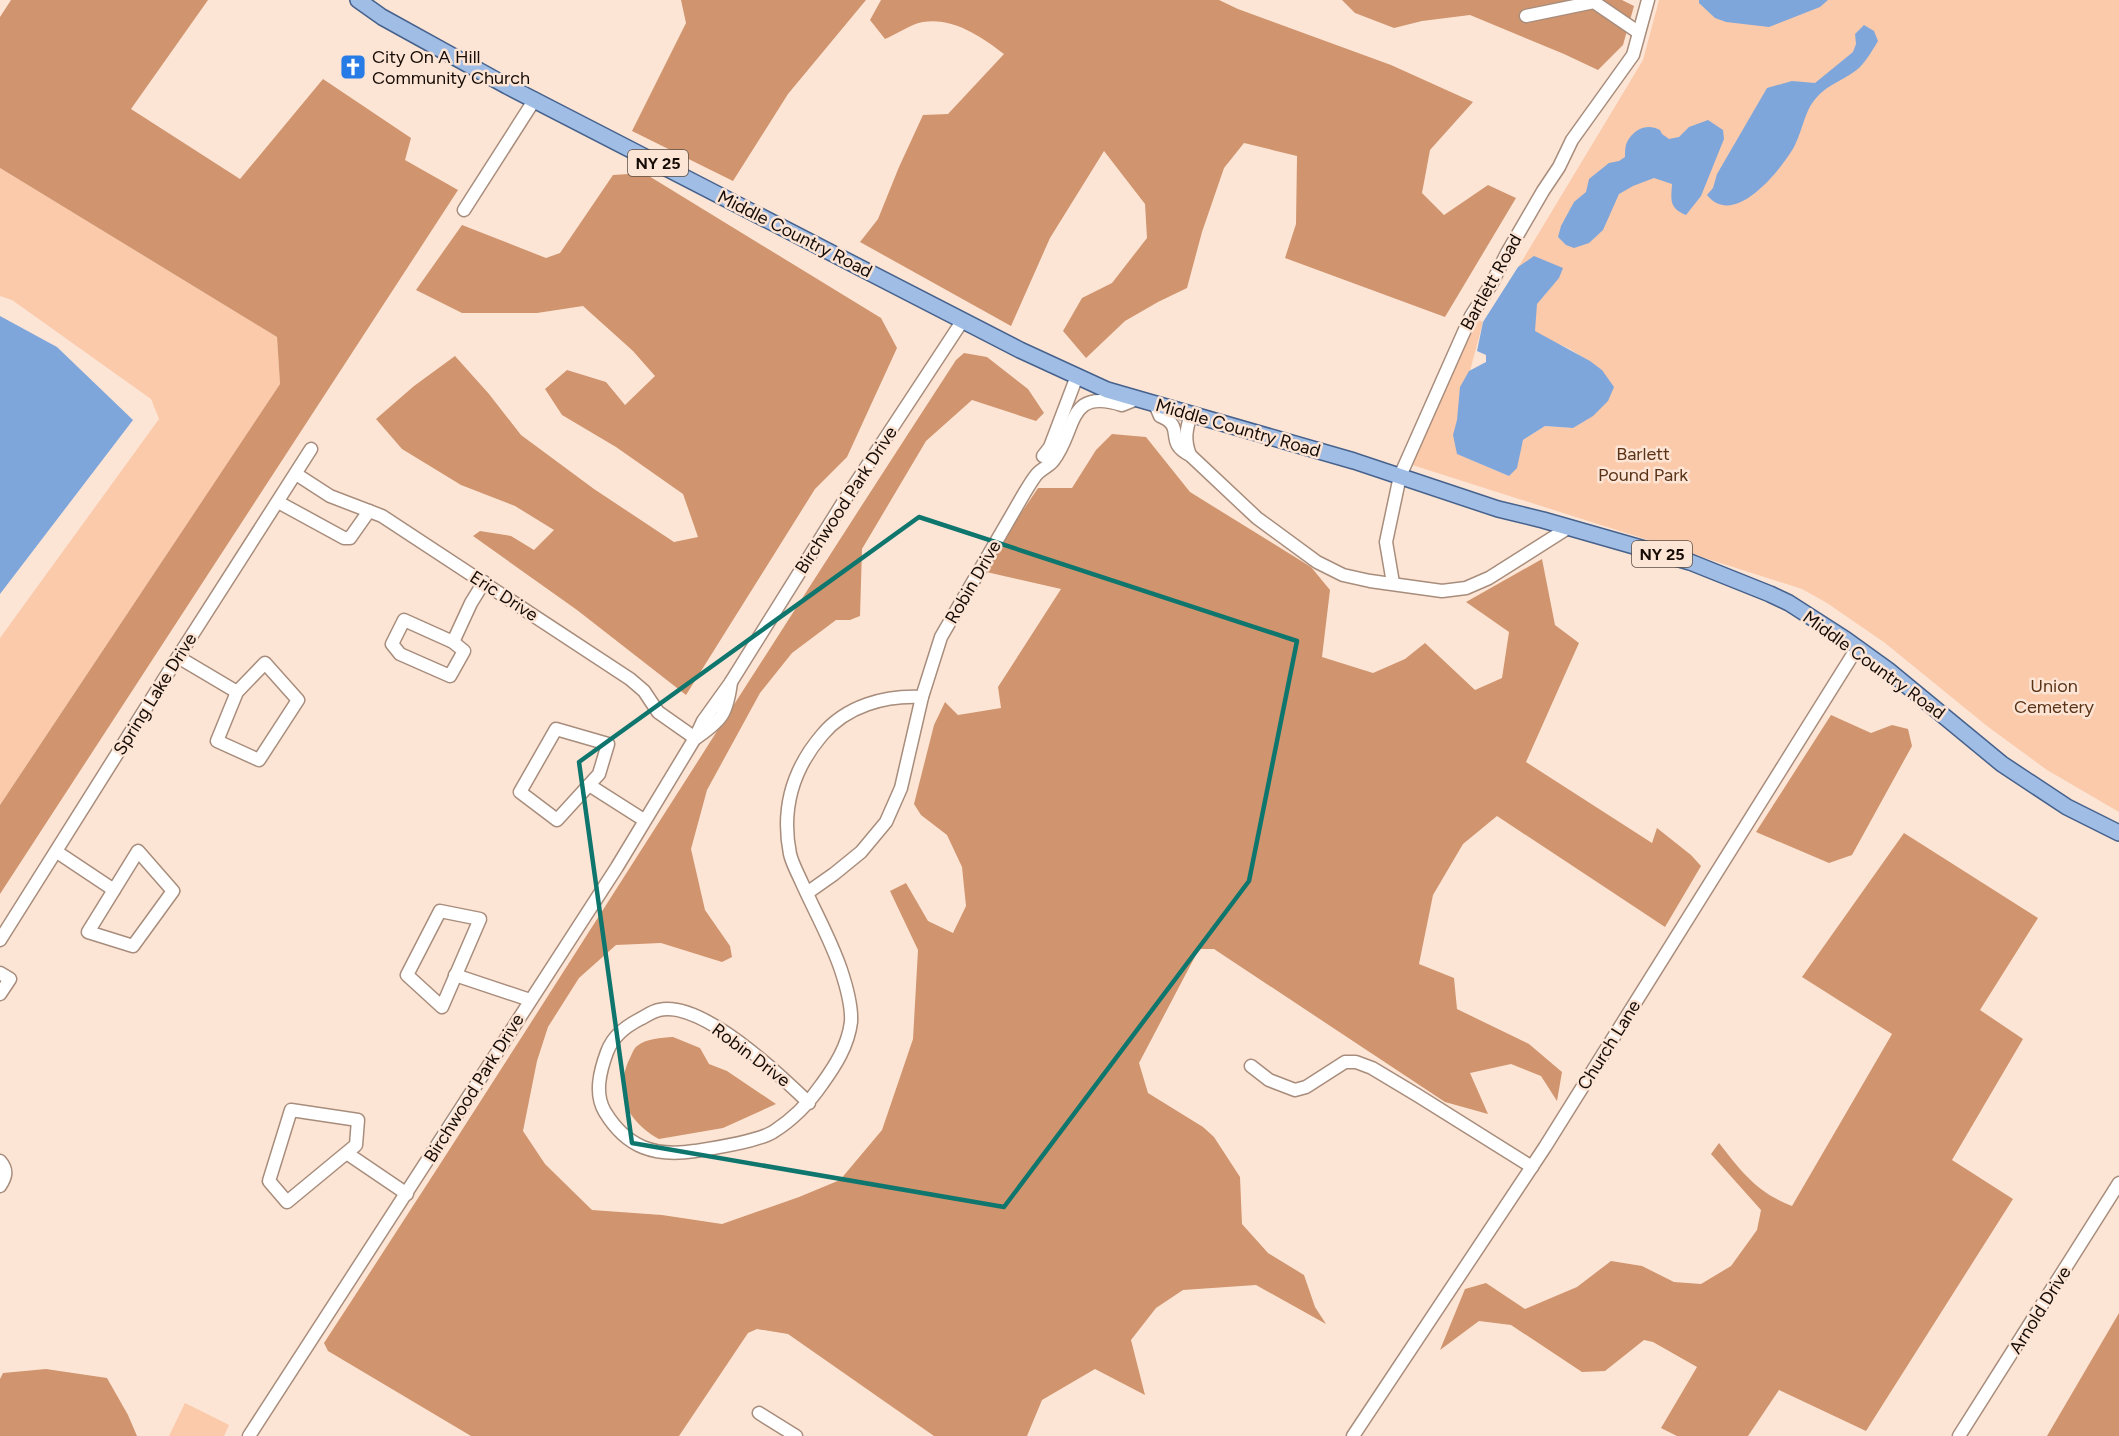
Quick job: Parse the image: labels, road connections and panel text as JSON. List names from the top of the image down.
{
  "streets": {
    "main road": ["NY 25", "Middle Country Road"],
    "street": [
      "Bartlett Road",
      "Birchwood Park Drive",
      "Robin Drive",
      "Eric Drive",
      "Spring Lake Drive",
      "Church Lane",
      "Arnold Drive"
    ]
  },
  "crossings": [
    ["Middle Country Road", "Bartlett Road"],
    ["Middle Country Road", "Birchwood Park Drive"],
    ["Middle Country Road", "Robin Drive"],
    ["Middle Country Road", "Church Lane"],
    ["Birchwood Park Drive", "Eric Drive"],
    ["Eric Drive", "Spring Lake Drive"]
  ],
  "parks": ["Barlett Pound Park", "Union Cemetery"],
  "places": {
    "church": ["City On A Hill Community Church"]
  }
}
